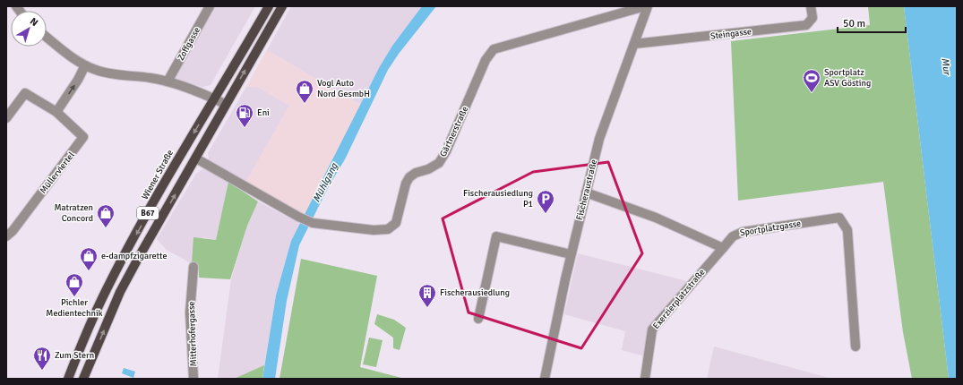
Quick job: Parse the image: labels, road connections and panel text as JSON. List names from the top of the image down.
{
  "streets": {
    "main road": ["Wiener Straße", "B67"],
    "street": [
      "Steingasse",
      "Zoffgasse",
      "Gärtnerstraße",
      "Müllerviertel",
      "Fischeraustraße",
      "Sportplatzgasse",
      "Exerzierplatzstraße",
      "Mitterhofergasse"
    ]
  },
  "crossings": [
    ["Steingasse", "Fischeraustraße"],
    ["Gärtnerstraße", "Fischeraustraße"],
    ["Gärtnerstraße", "B67"],
    ["Sportplatzgasse", "Exerzierplatzstraße"]
  ],
  "water": ["Mur", "Mühlgang"],
  "places": {
    "sports": ["Sportplatz ASV Gösting"],
    "shop": [
      "Vogl Auto Nord GesmbH",
      "Matratzen Concord",
      "e-dampfzigarette",
      "Pichler Medientechnik"
    ],
    "fuel station": ["Eni"],
    "parking": ["Fischerausiedlung P1"],
    "building": ["Fischerausiedlung"],
    "restaurant": ["Zum Stern"]
  },
  "scale_bar": "50 m",
  "north": "top right"
}
